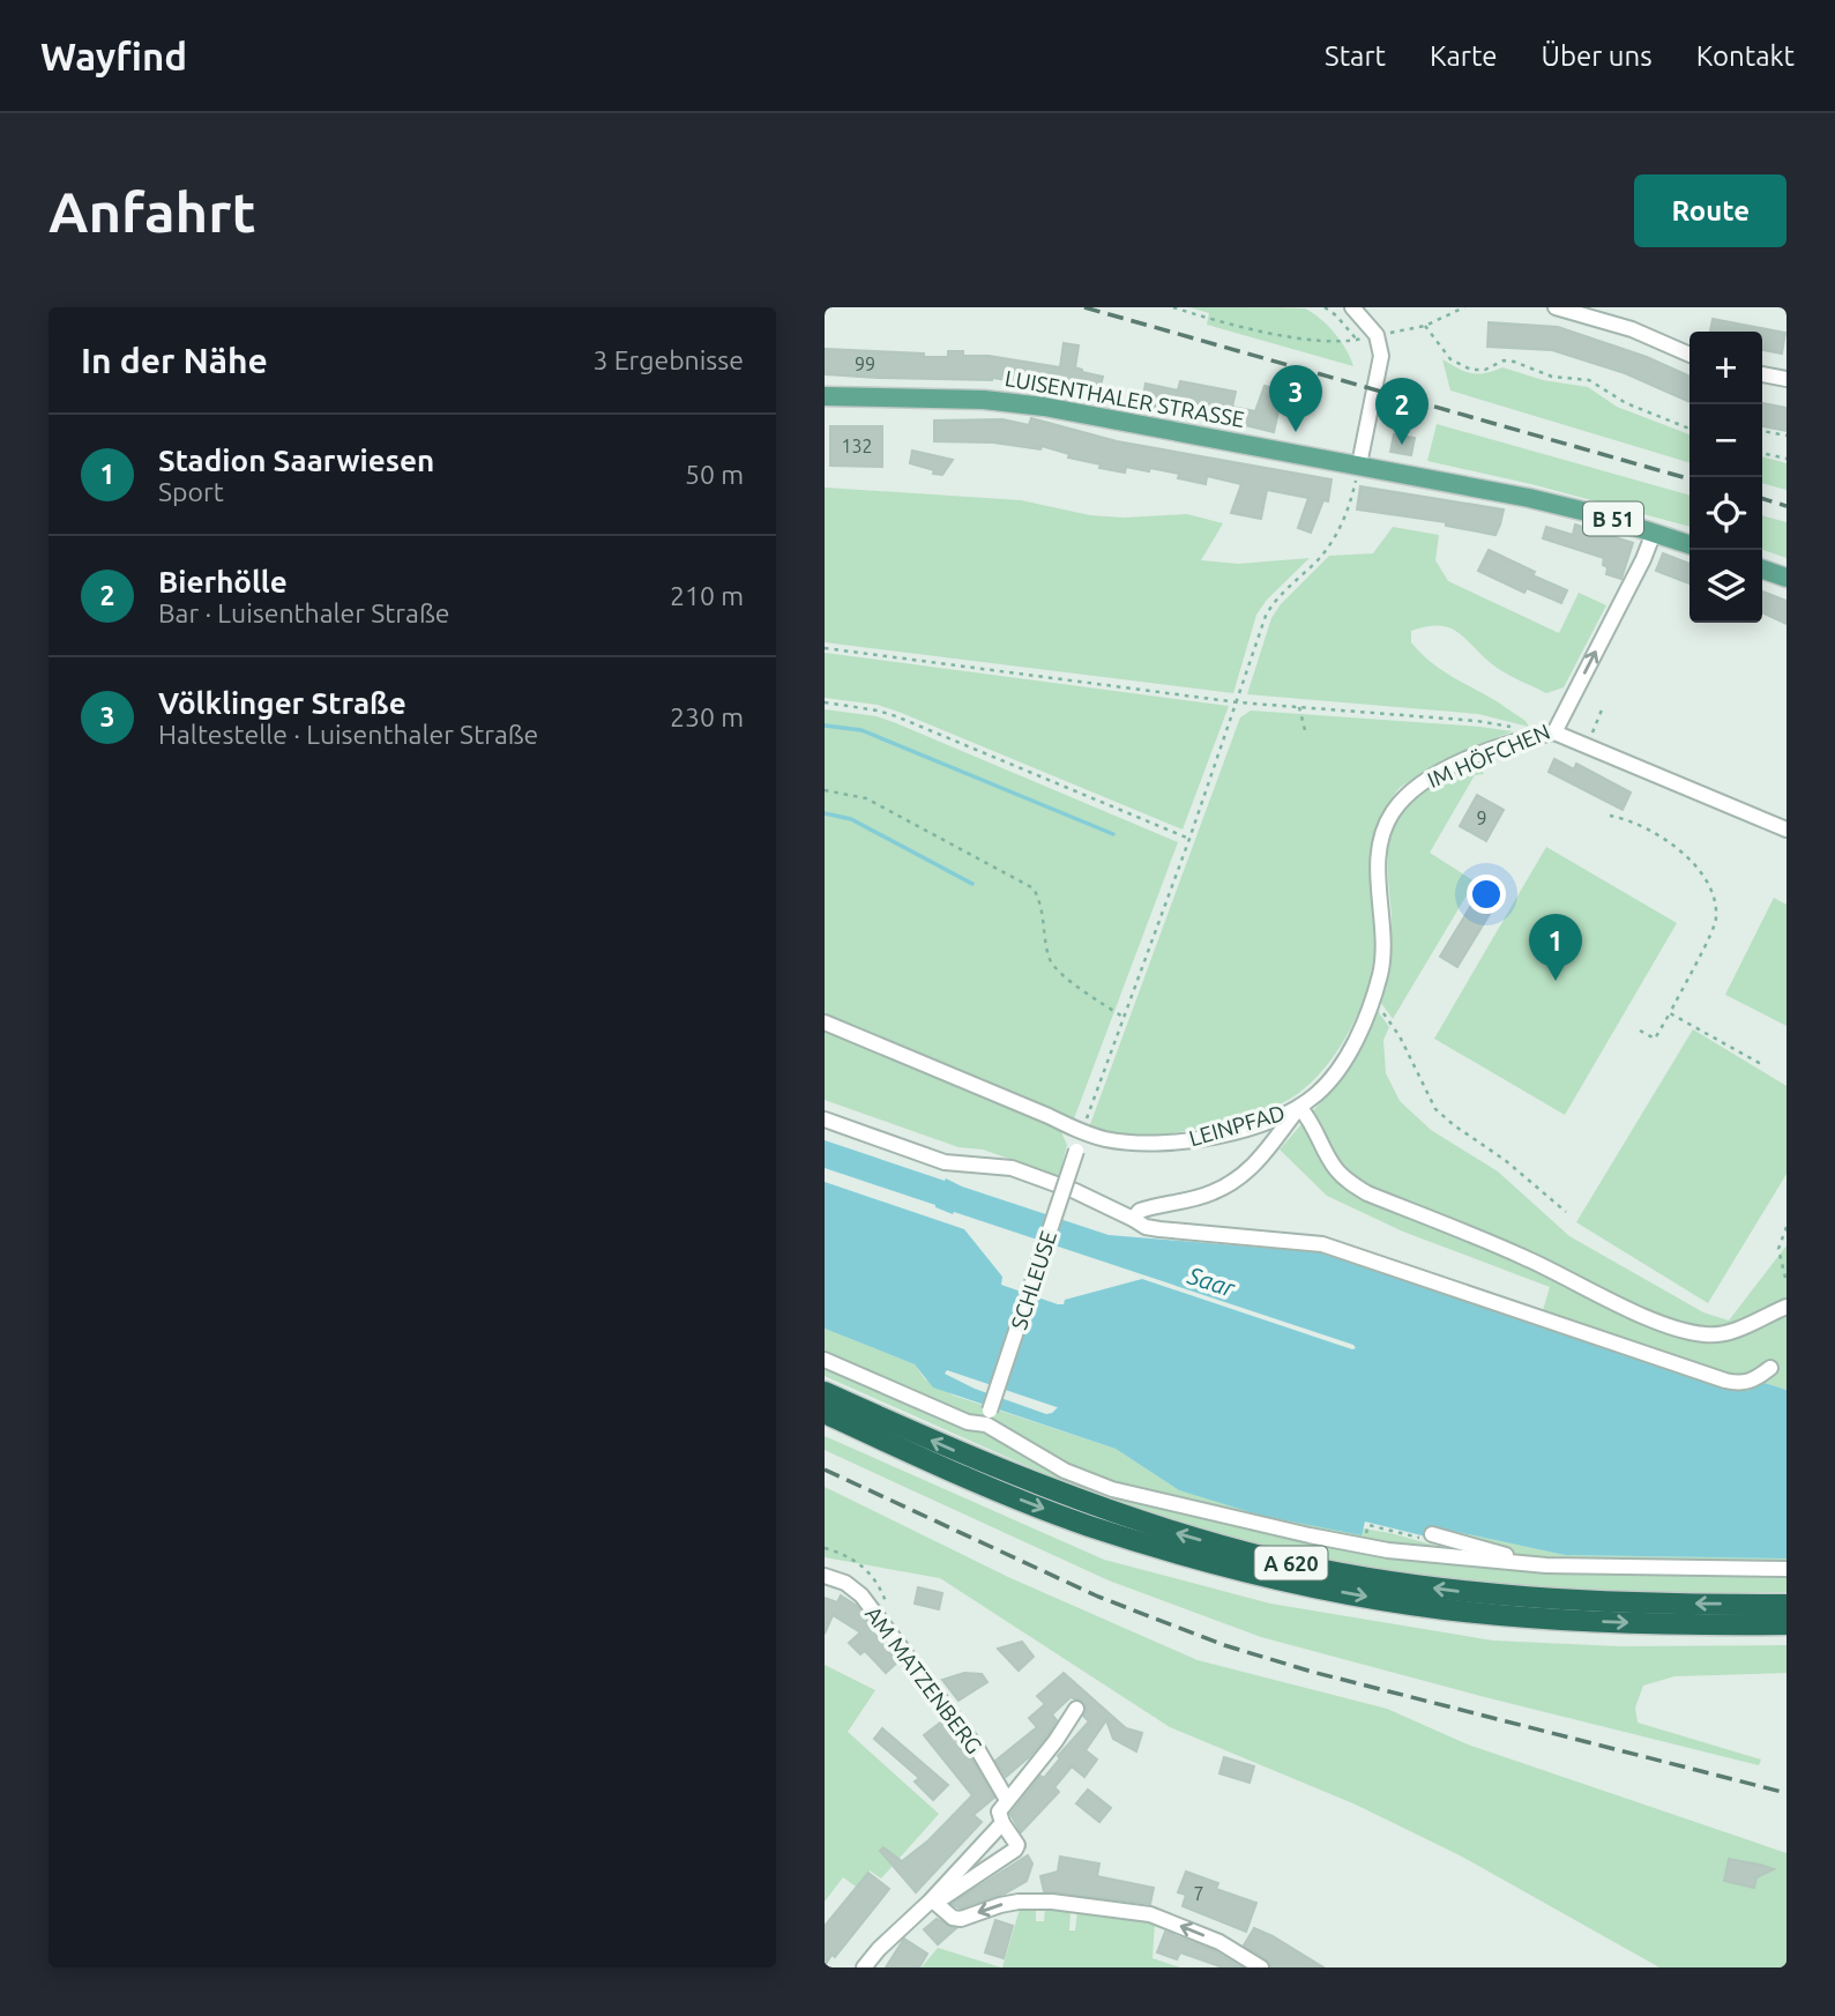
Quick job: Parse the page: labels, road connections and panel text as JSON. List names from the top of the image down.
{
  "streets": {
    "highway": ["A 620"],
    "main road": ["LUISENTHALER STRASSE", "B 51"],
    "street": [
      "IM HÖFCHEN",
      "LEINPFAD",
      "SCHLEUSE",
      "AM MATZENBERG"
    ]
  },
  "crossings": [
    ["LUISENTHALER STRASSE", "IM HÖFCHEN"],
    ["IM HÖFCHEN", "LEINPFAD"],
    ["LEINPFAD", "SCHLEUSE"]
  ],
  "water": ["Saar"],
  "house_numbers": [
    "99",
    "132",
    "9",
    "7"
  ],
  "page": {
    "header": "Wayfind",
    "nav": [
      "Start",
      "Karte",
      "Über uns",
      "Kontakt"
    ],
    "buttons": "Route",
    "title": "Anfahrt",
    "heading": ["In der Nähe", "3 Ergebnisse"],
    "map_buttons": ["+", "−"],
    "pins": ["3", "2", "1"],
    "list": [
      {
        "mark": "1",
        "name": "Stadion Saarwiesen",
        "note": "Sport",
        "value": "50 m"
      },
      {
        "mark": "2",
        "name": "Bierhölle",
        "note": "Bar · Luisenthaler Straße",
        "value": "210 m"
      },
      {
        "mark": "3",
        "name": "Völklinger Straße",
        "note": "Haltestelle · Luisenthaler Straße",
        "value": "230 m"
      }
    ]
  }
}
